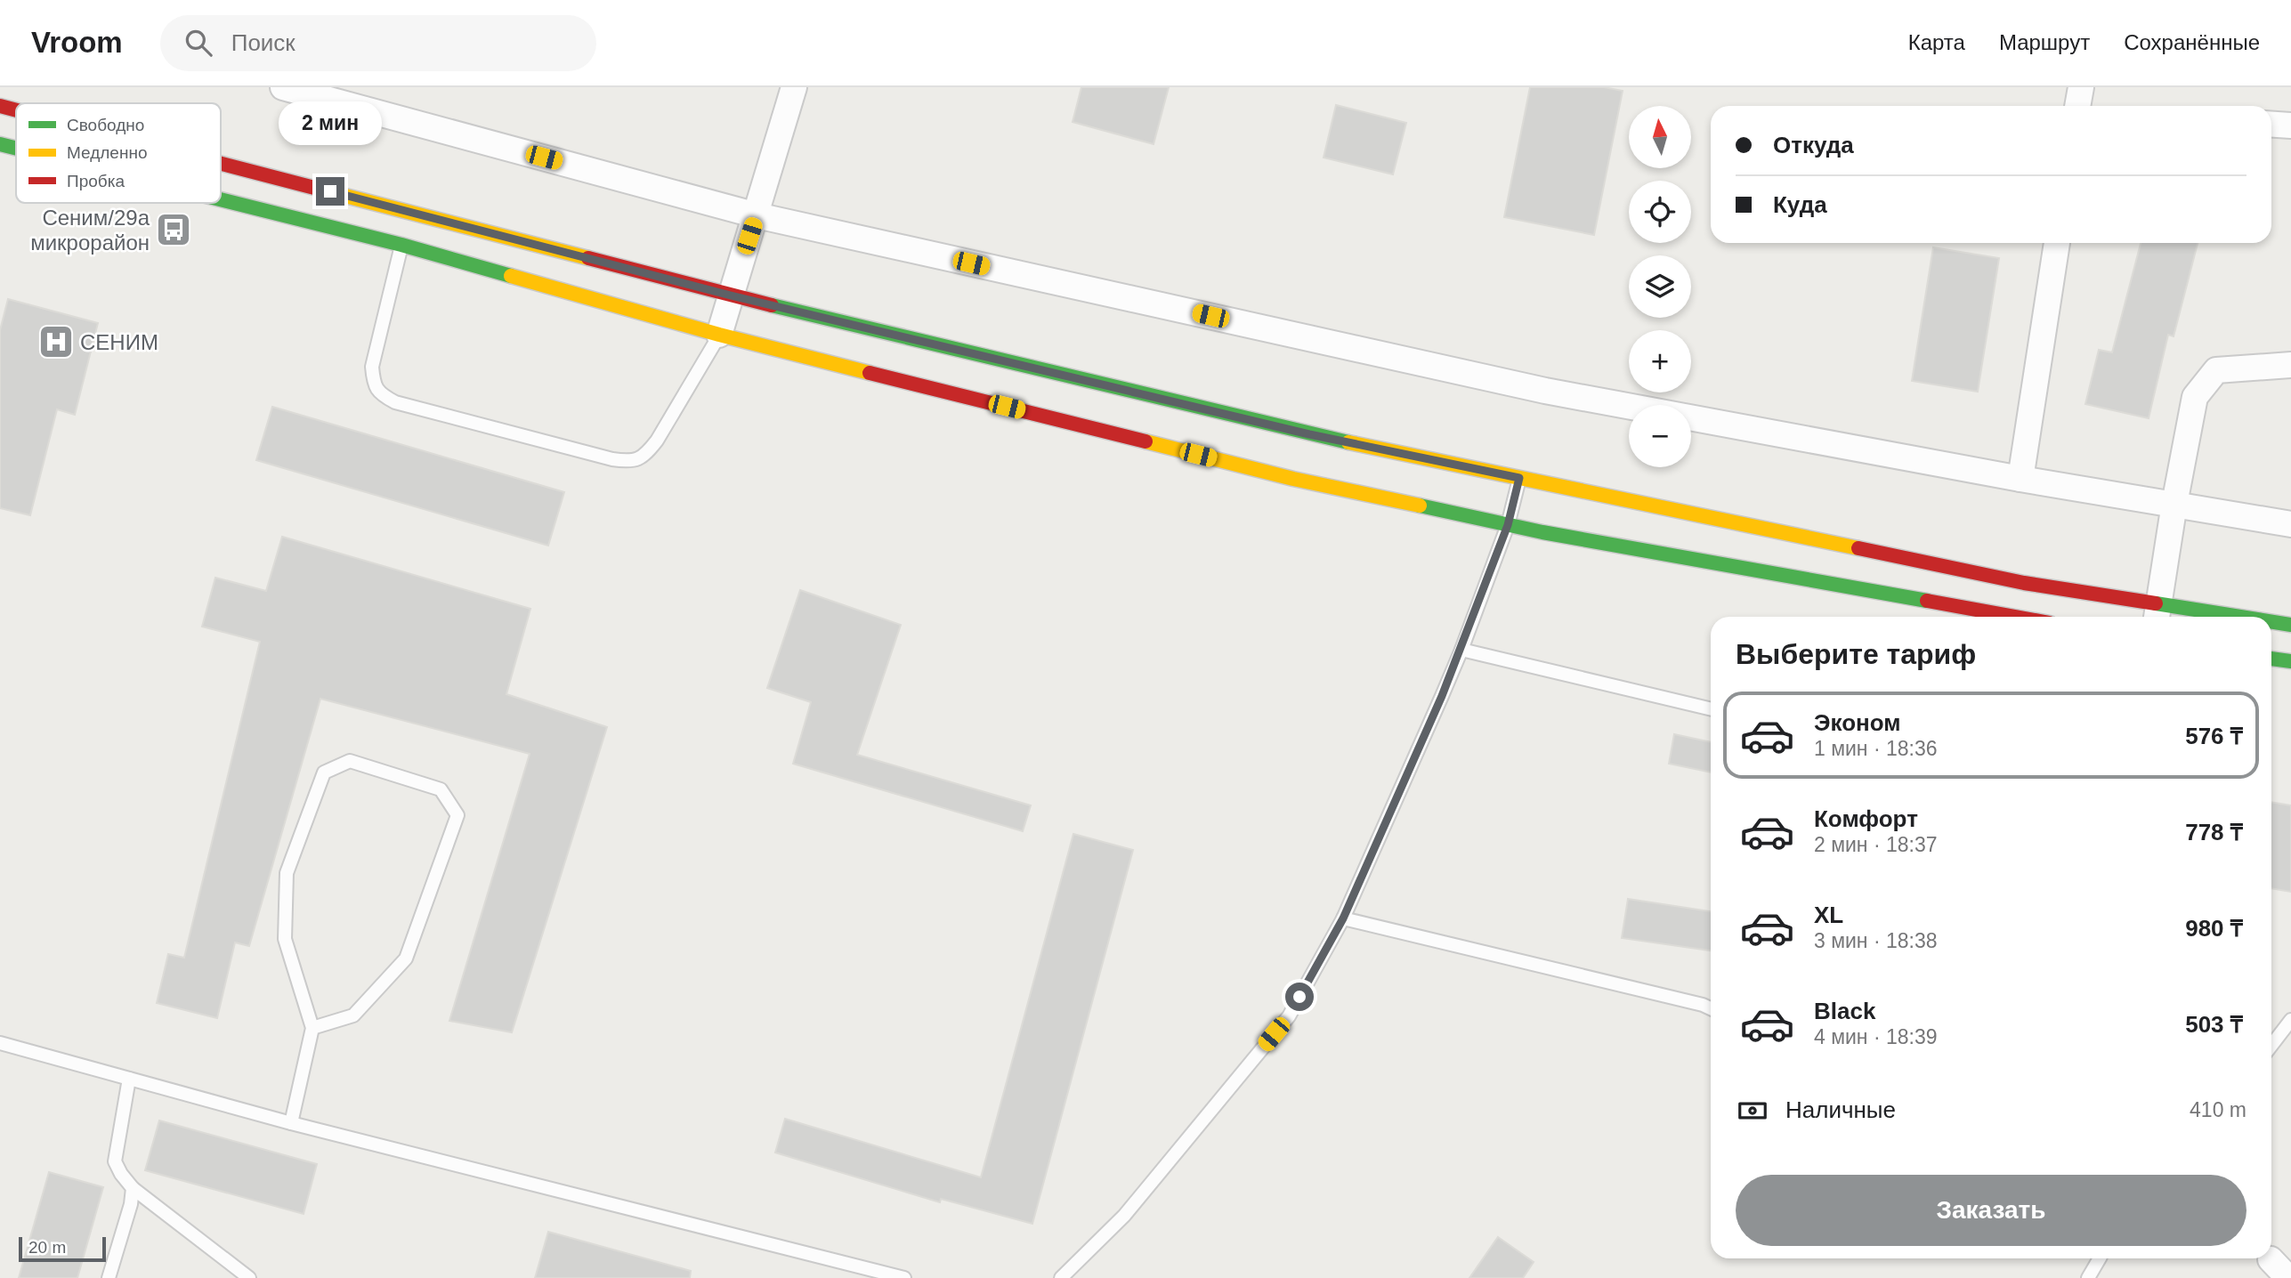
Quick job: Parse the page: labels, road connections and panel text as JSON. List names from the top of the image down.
{
  "places": {
    "bus stop": ["Сеним/29а микрорайон"],
    "hospital": ["СЕНИМ"]
  },
  "legend": ["Свободно", "Медленно", "Пробка"],
  "scale_bar": "20 m",
  "north": "top",
  "page": {
    "header": "Vroom",
    "search": "Поиск",
    "nav": ["Карта", "Маршрут", "Сохранённые"],
    "bubble": "2 мин",
    "map_buttons": ["+", "−"],
    "banner": ["Откуда", "Куда"],
    "heading": "Выберите тариф",
    "list": [
      {
        "name": "Эконом",
        "note": "1 мин · 18:36",
        "value": "576 ₸"
      },
      {
        "name": "Комфорт",
        "note": "2 мин · 18:37",
        "value": "778 ₸"
      },
      {
        "name": "XL",
        "note": "3 мин · 18:38",
        "value": "980 ₸"
      },
      {
        "name": "Black",
        "note": "4 мин · 18:39",
        "value": "503 ₸"
      }
    ],
    "pay": ["Наличные", "410 m"],
    "buttons": "Заказать",
    "scale": "20 m"
  }
}
